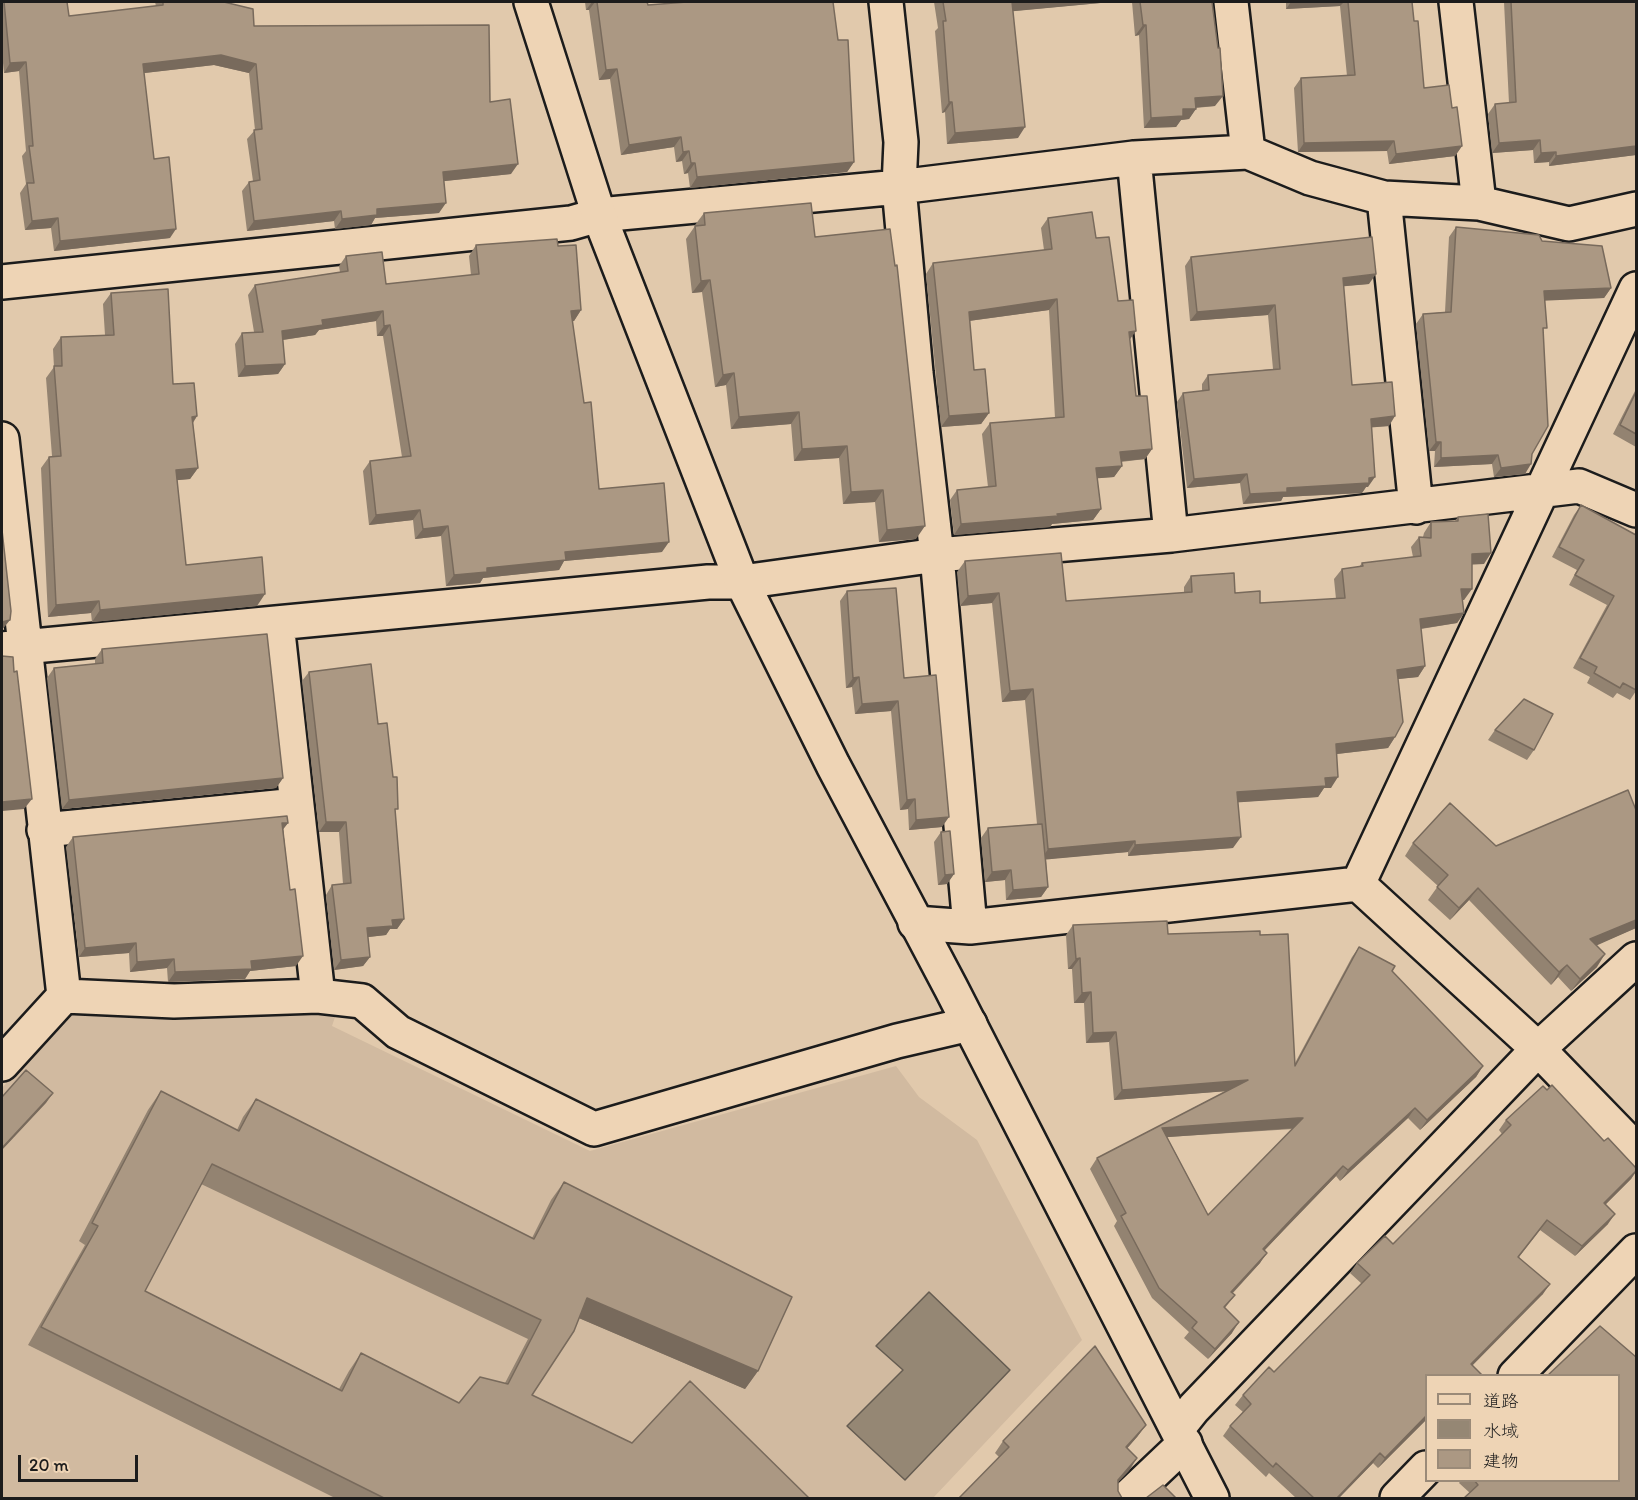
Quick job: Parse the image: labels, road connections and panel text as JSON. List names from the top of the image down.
{
  "legend": ["道路", "水域", "建物"],
  "scale_bar": "20 m"
}
